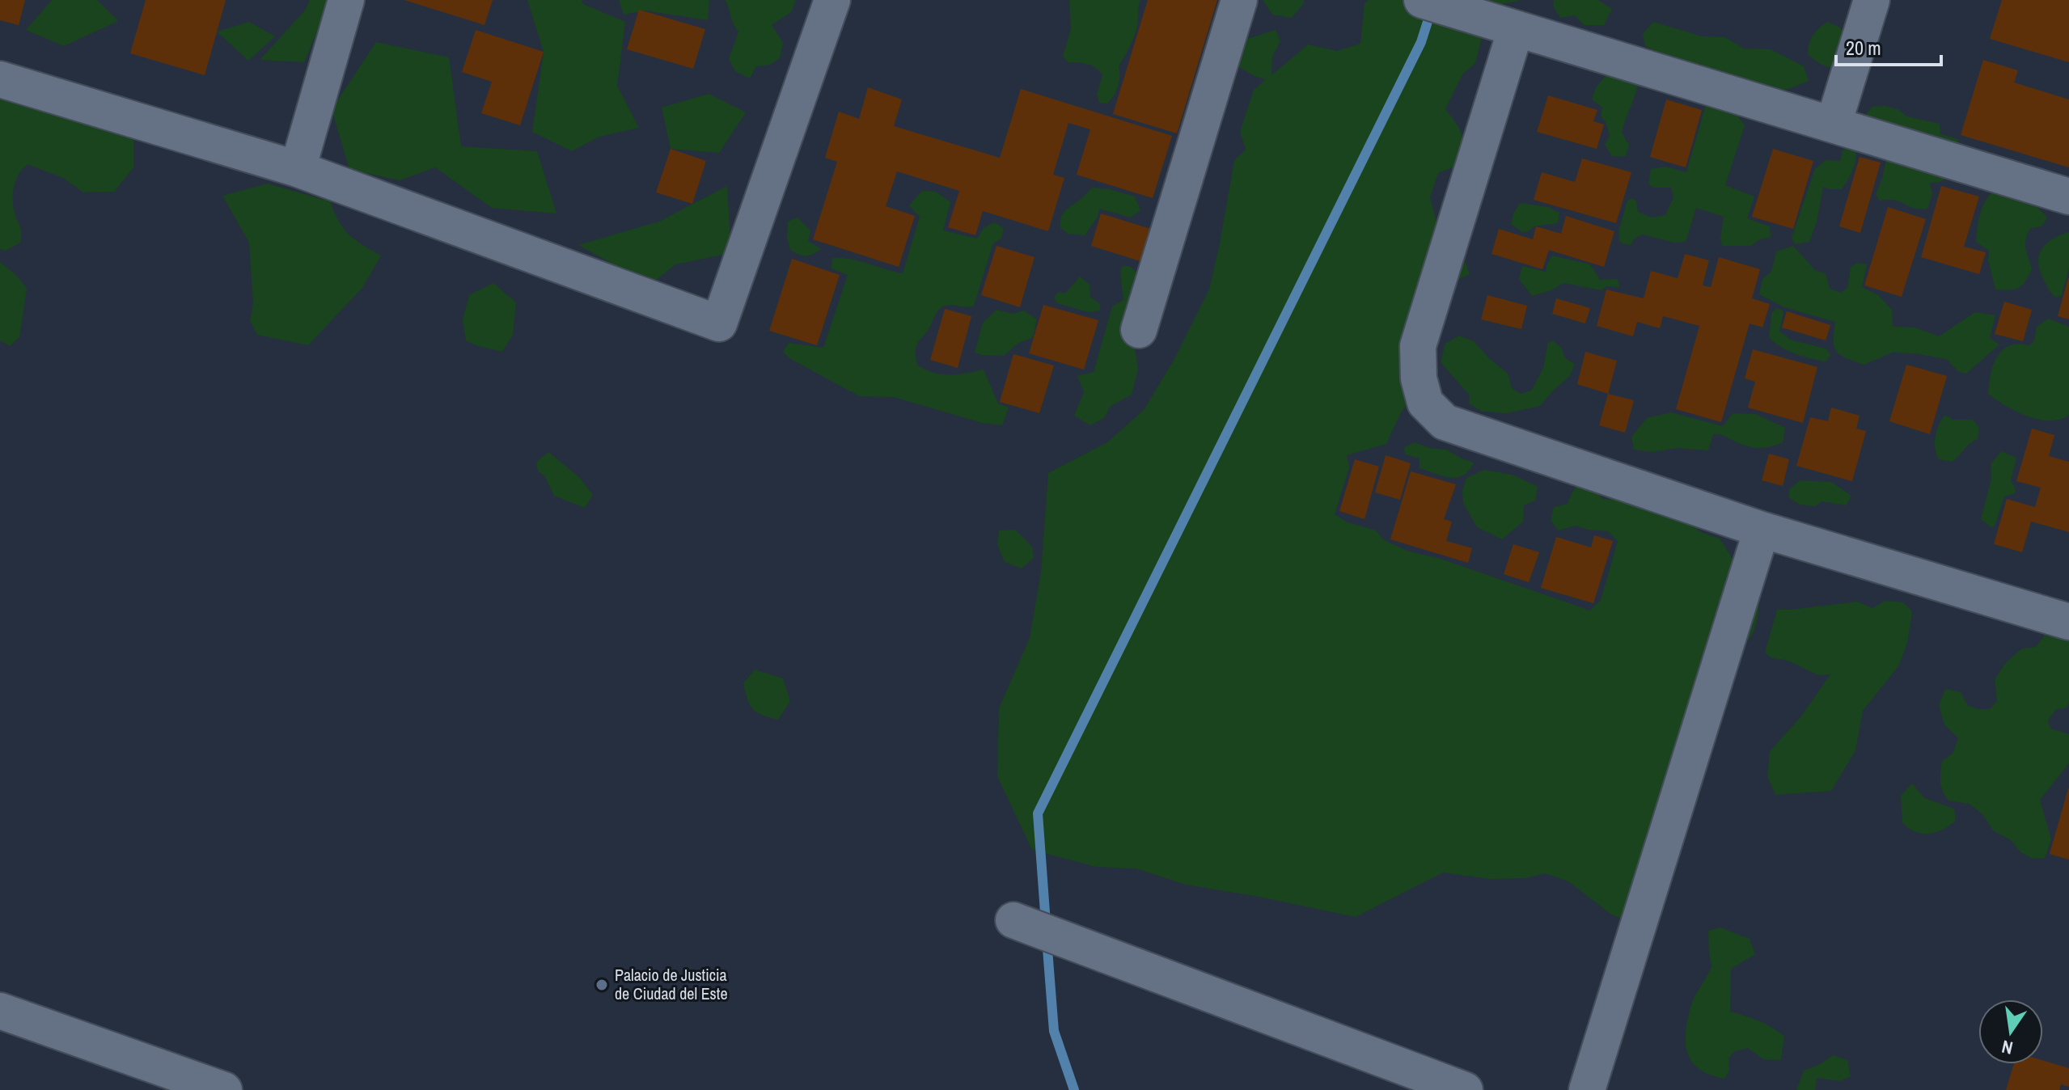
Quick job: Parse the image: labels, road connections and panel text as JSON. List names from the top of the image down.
{
  "places": ["Palacio de Justicia de Ciudad del Este"],
  "scale_bar": "20 m",
  "north": "bottom"
}
